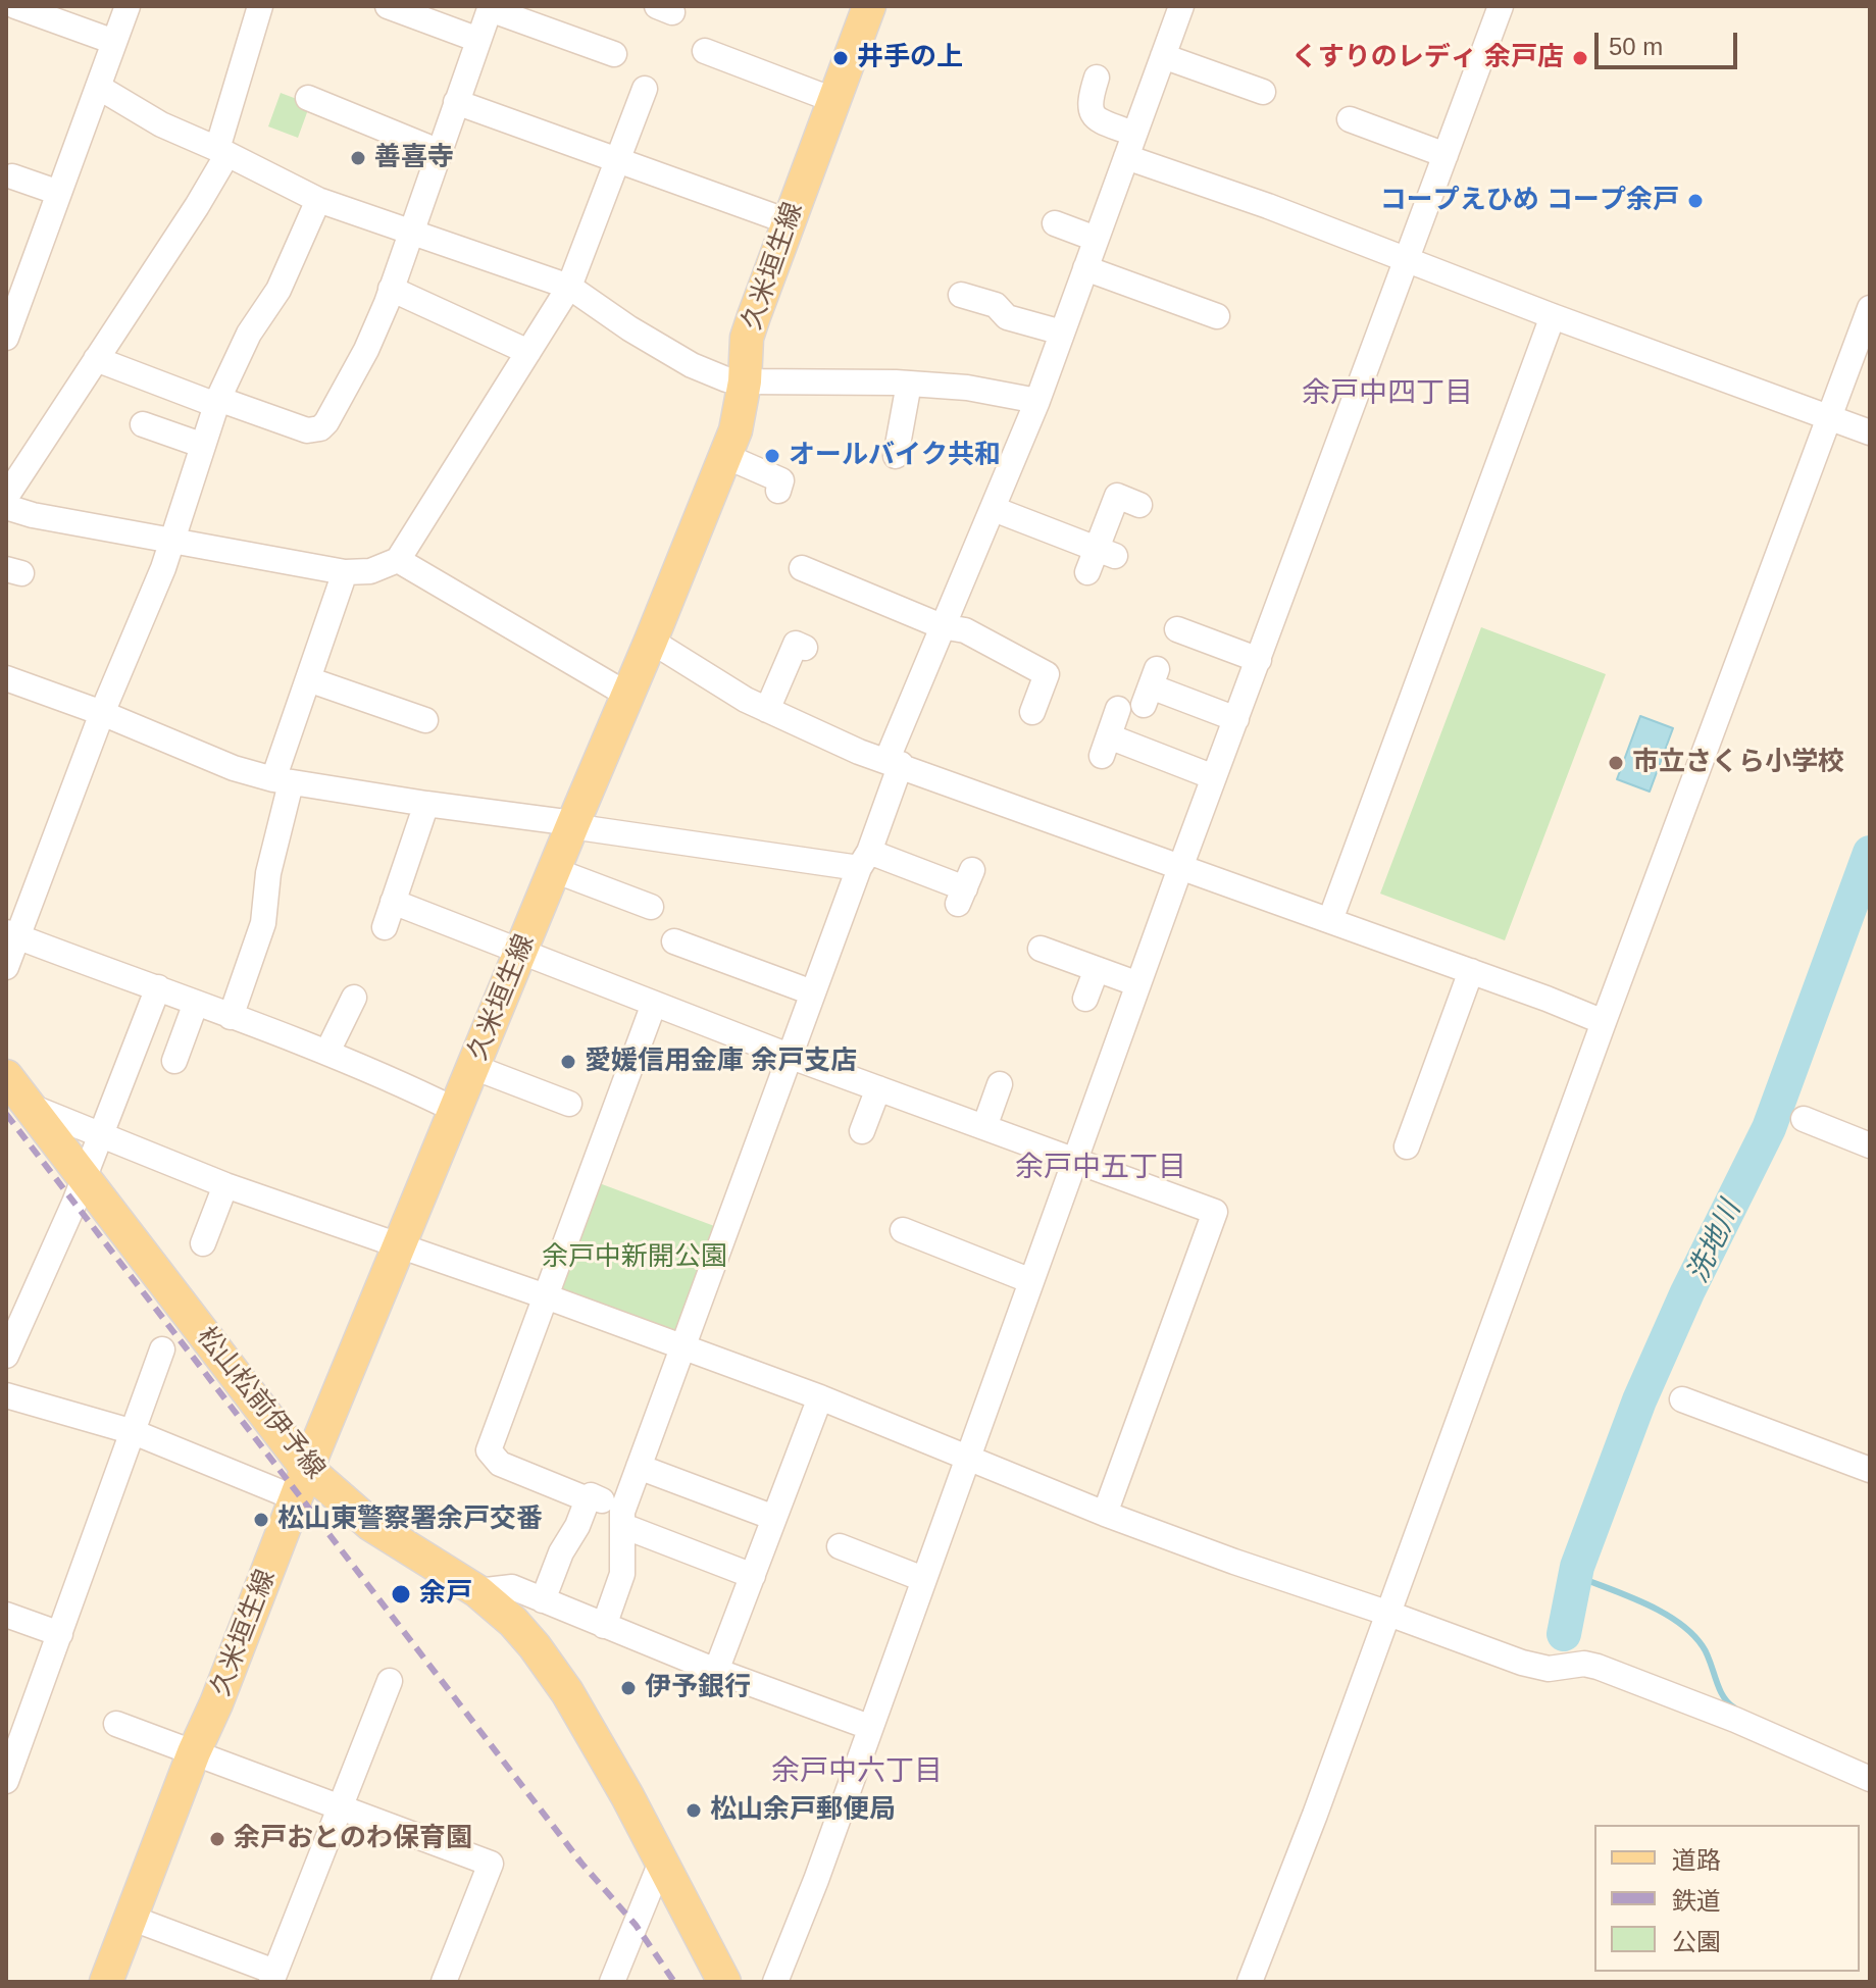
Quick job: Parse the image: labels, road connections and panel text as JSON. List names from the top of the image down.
{
  "streets": {
    "main road": ["久米垣生線", "松山松前伊予線"]
  },
  "crossings": [
    ["久米垣生線", "松山松前伊予線"]
  ],
  "districts": ["余戸中四丁目", "余戸中五丁目", "余戸中六丁目"],
  "water": ["洗地川"],
  "parks": ["余戸中新開公園"],
  "places": [
    "井手の上",
    "くすりのレディ 余戸店",
    "善喜寺",
    "コープえひめ コープ余戸",
    "オールバイク共和",
    "市立さくら小学校",
    "愛媛信用金庫 余戸支店",
    "松山東警察署余戸交番",
    "余戸",
    "伊予銀行",
    "松山余戸郵便局",
    "余戸おとのわ保育園"
  ],
  "legend": ["道路", "鉄道", "公園"],
  "scale_bar": "50 m"
}
